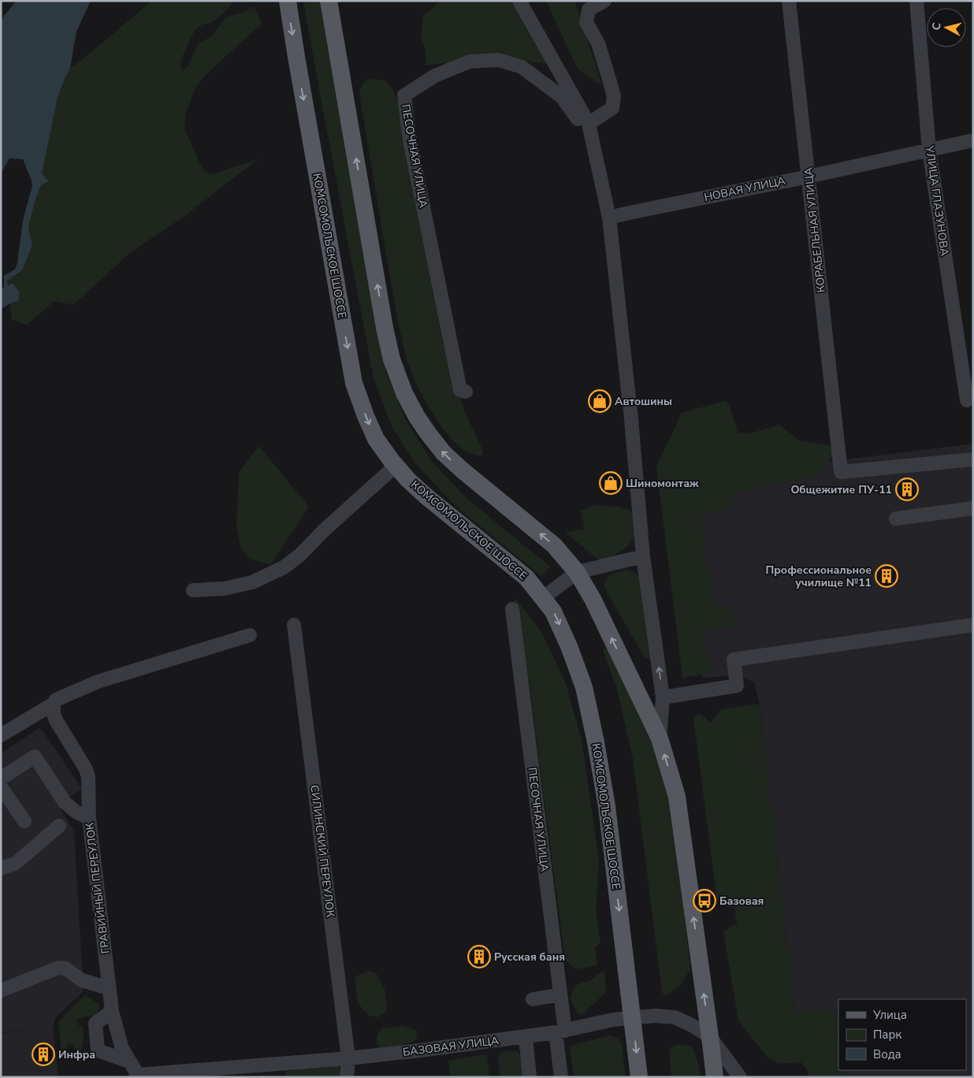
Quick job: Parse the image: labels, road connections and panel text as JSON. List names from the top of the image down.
{
  "streets": {
    "main road": ["КОМСОМОЛЬСКОЕ ШОССЕ"],
    "street": [
      "ПЕСОЧНАЯ УЛИЦА",
      "НОВАЯ УЛИЦА",
      "УЛИЦА ГЛАЗУНОВА",
      "КОРАБЕЛЬНАЯ УЛИЦА",
      "СИЛИНСКИЙ ПЕРЕУЛОК",
      "ГРАВИЙНЫЙ ПЕРЕУЛОК",
      "БАЗОВАЯ УЛИЦА"
    ]
  },
  "crossings": [
    ["ПЕСОЧНАЯ УЛИЦА", "БАЗОВАЯ УЛИЦА"],
    ["НОВАЯ УЛИЦА", "УЛИЦА ГЛАЗУНОВА"],
    ["НОВАЯ УЛИЦА", "КОРАБЕЛЬНАЯ УЛИЦА"],
    ["КОМСОМОЛЬСКОЕ ШОССЕ", "БАЗОВАЯ УЛИЦА"],
    ["СИЛИНСКИЙ ПЕРЕУЛОК", "БАЗОВАЯ УЛИЦА"],
    ["ГРАВИЙНЫЙ ПЕРЕУЛОК", "БАЗОВАЯ УЛИЦА"]
  ],
  "places": {
    "shop": ["Автошины", "Шиномонтаж"],
    "building": [
      "Общежитие ПУ-11",
      "Профессиональное училище №11",
      "Русская баня",
      "Инфра"
    ],
    "bus stop": ["Базовая"]
  },
  "legend": ["Улица", "Парк", "Вода"],
  "north": "left"
}
